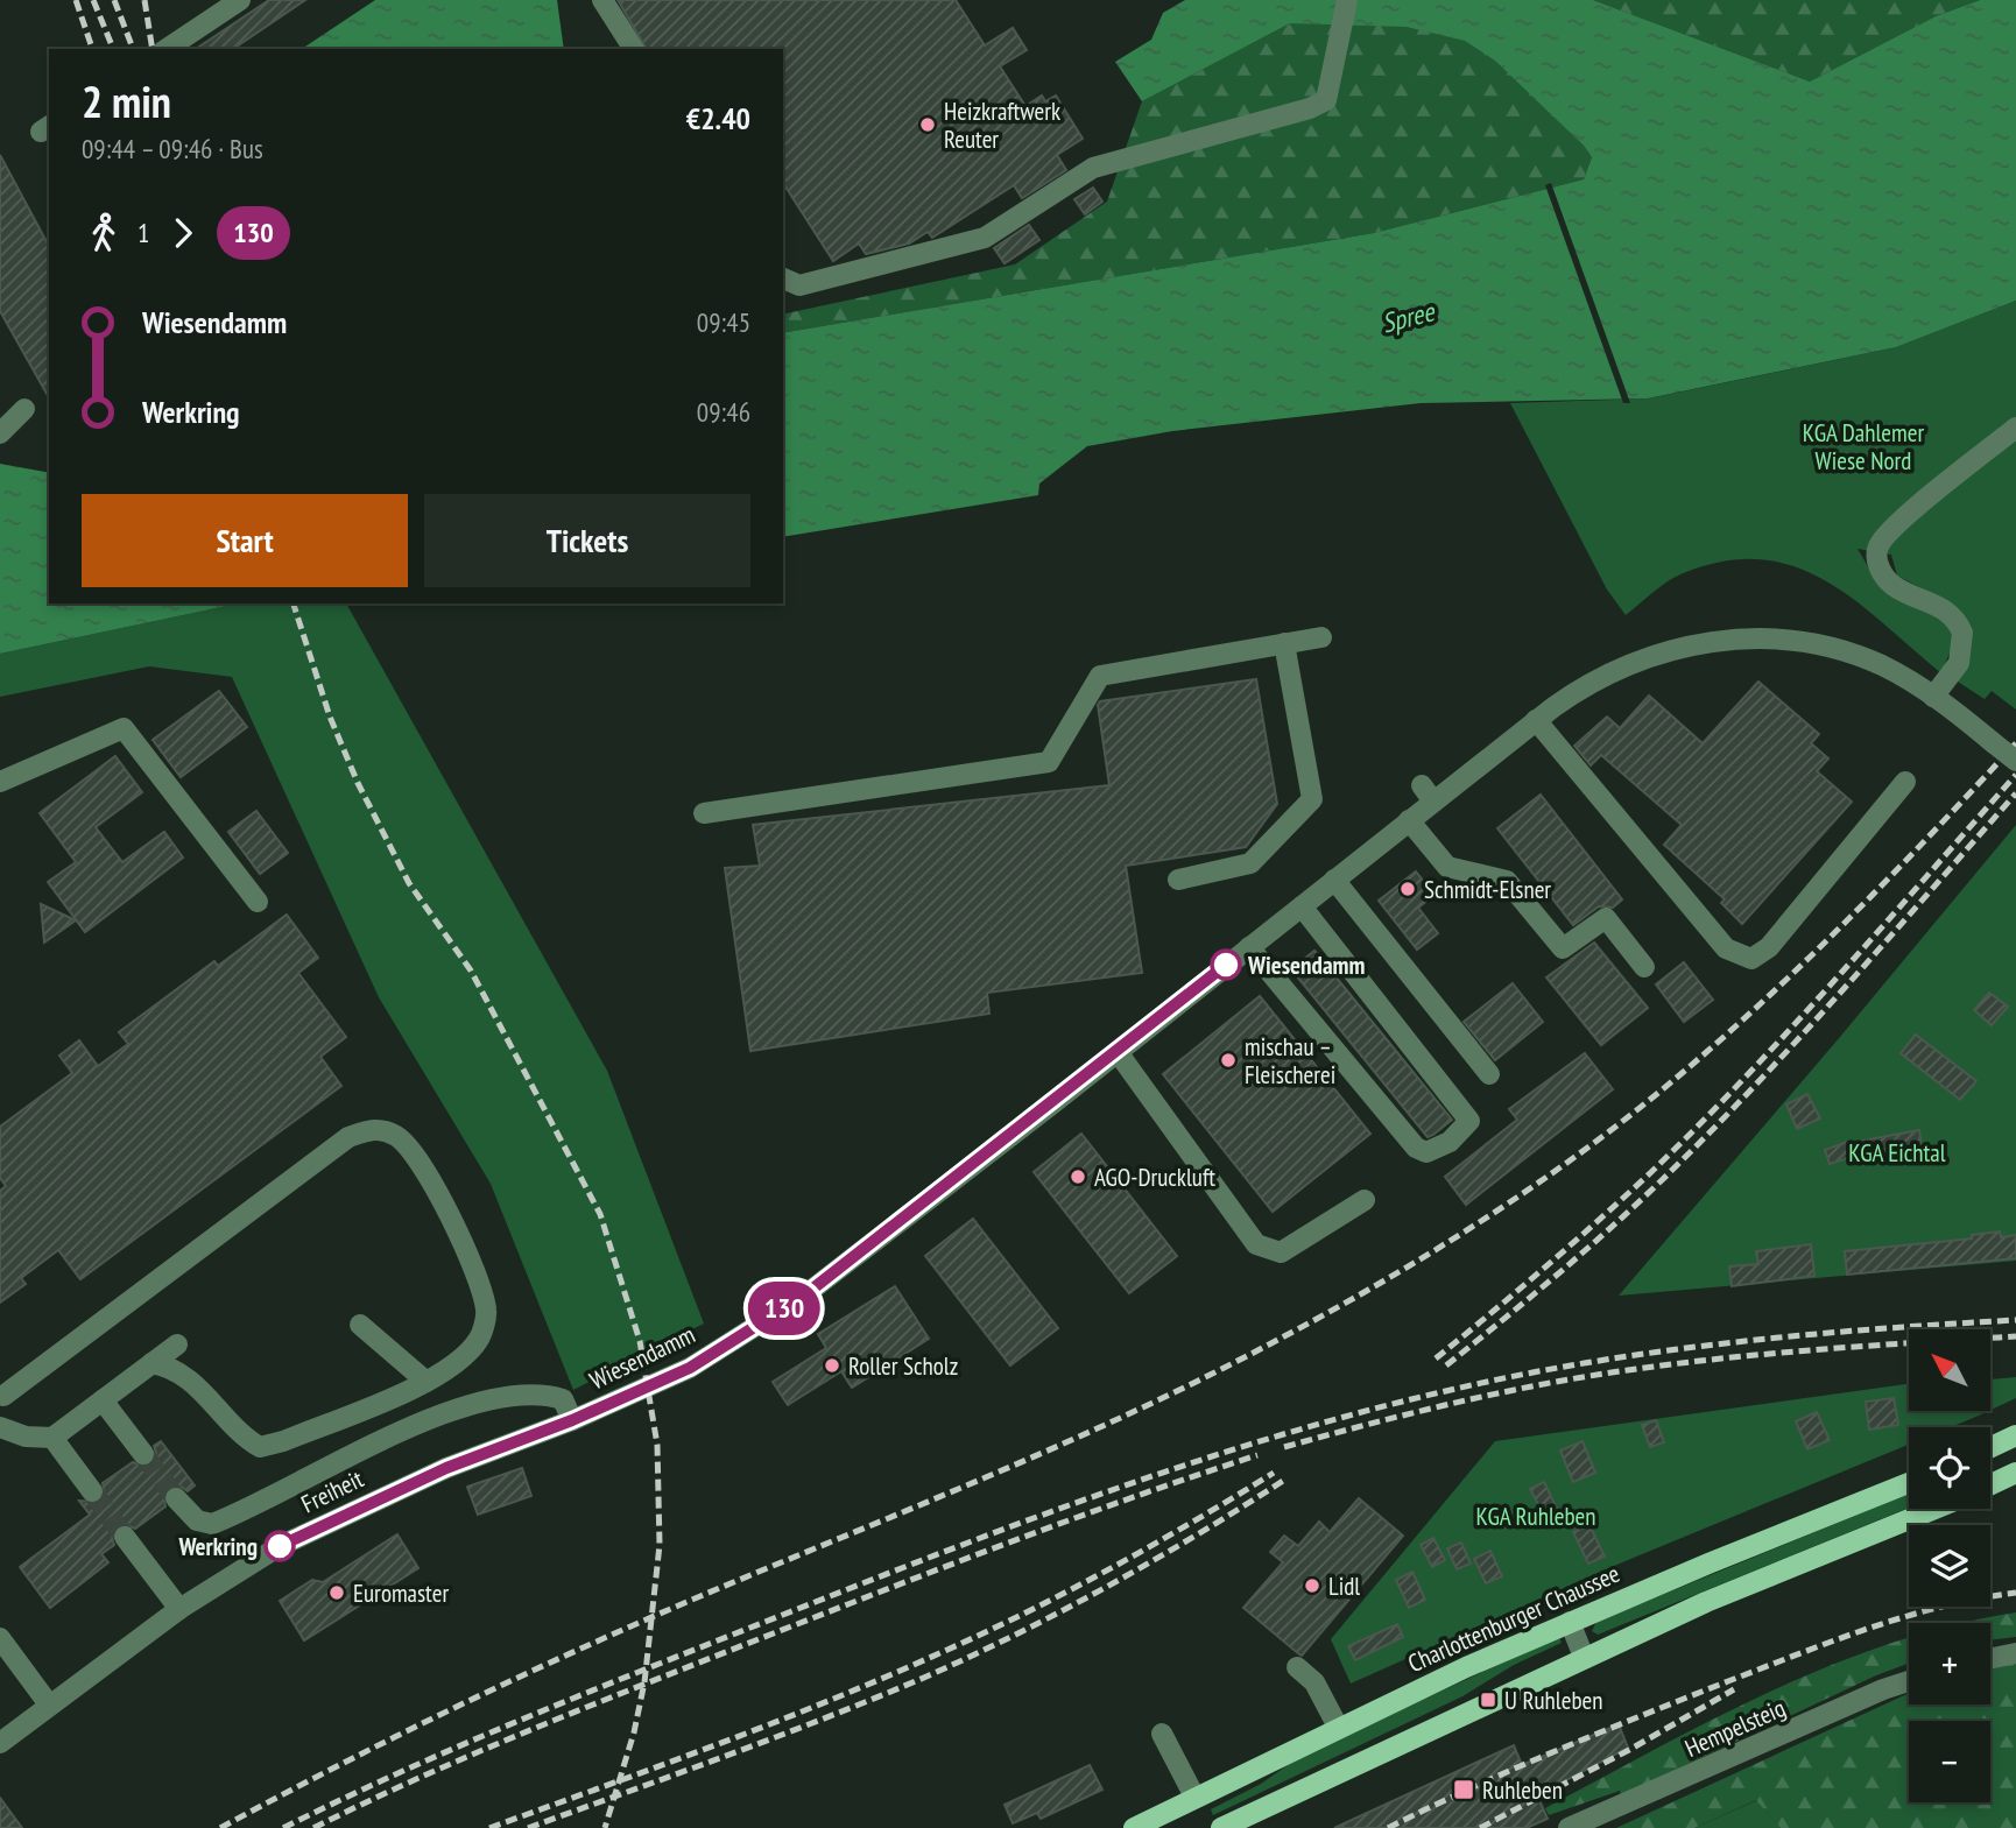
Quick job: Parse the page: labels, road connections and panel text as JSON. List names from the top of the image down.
{
  "streets": {
    "main road": ["Charlottenburger Chaussee"],
    "street": ["Wiesendamm", "Freiheit", "Hempelsteig"]
  },
  "crossings": [
    ["Wiesendamm", "Freiheit"]
  ],
  "water": ["Spree"],
  "parks": ["KGA Dahlemer Wiese Nord", "KGA Eichtal", "KGA Ruhleben"],
  "places": {
    "other": [
      "Heizkraftwerk Reuter",
      "Schmidt-Elsner",
      "Wiesendamm",
      "mischau – Fleischerei",
      "AGO-Druckluft",
      "Roller Scholz",
      "Werkring",
      "Lidl",
      "Euromaster"
    ],
    "transit": ["U Ruhleben", "Ruhleben"]
  },
  "lines": ["bus line 130"],
  "north": "top left",
  "page": {
    "on_map": "130",
    "heading": ["2 min", "09:44 – 09:46 · Bus", "€2.40"],
    "legs": ["1", "130"],
    "list": [
      {
        "name": "Wiesendamm",
        "value": "09:45"
      },
      {
        "name": "Werkring",
        "value": "09:46"
      }
    ],
    "buttons": ["Start", "Tickets"],
    "map_buttons": ["+", "−"]
  }
}
